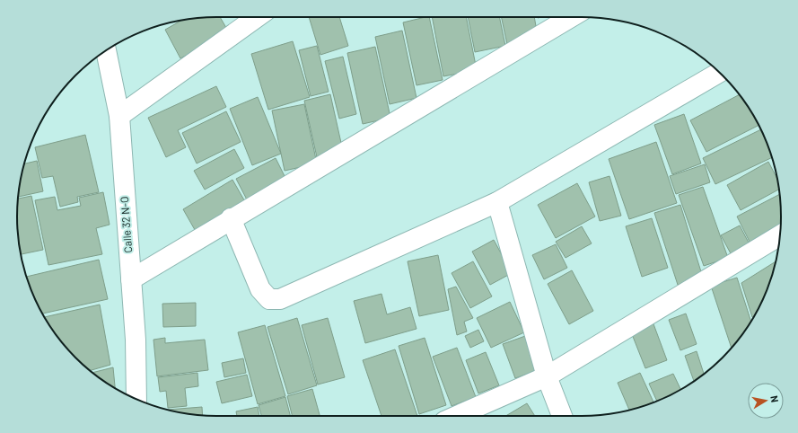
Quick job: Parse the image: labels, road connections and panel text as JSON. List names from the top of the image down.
{
  "streets": {
    "street": ["Calle 32 N-O"]
  },
  "north": "right"
}
